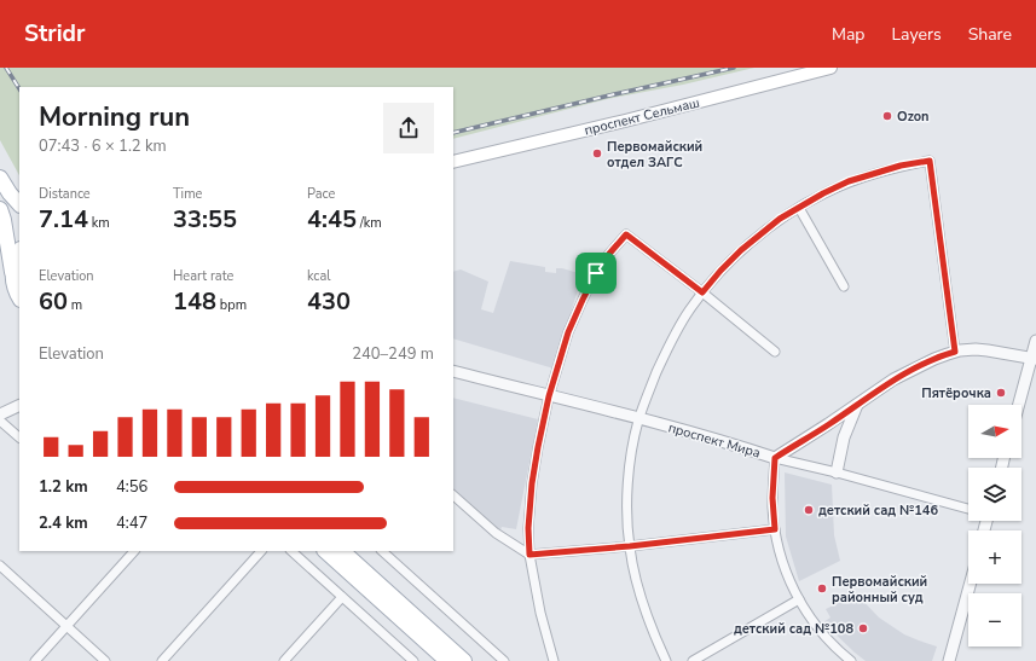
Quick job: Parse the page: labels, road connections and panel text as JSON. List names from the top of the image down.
{
  "streets": {
    "main road": ["проспект Сельмаш"],
    "street": ["проспект Мира"]
  },
  "places": [
    "Ozon",
    "Первомайский отдел ЗАГС",
    "Пятёрочка",
    "детский сад №146",
    "Первомайский районный суд",
    "детский сад №108"
  ],
  "north": "right",
  "page": {
    "header": "Stridr",
    "nav": ["Map", "Layers", "Share"],
    "heading": ["Morning run", "07:43 · 6 × 1.2 km"],
    "stats": [
      ["Distance", "7.14 km"],
      ["Time", "33:55"],
      ["Pace", "4:45 /km"],
      ["Elevation", "60 m"],
      ["Heart rate", "148 bpm"],
      ["kcal", "430"]
    ],
    "chart": ["Elevation", "240–249 m"],
    "map_buttons": ["+", "−"],
    "list": [
      {
        "name": "1.2 km",
        "note": "4:56"
      },
      {
        "name": "2.4 km",
        "note": "4:47"
      }
    ]
  }
}
